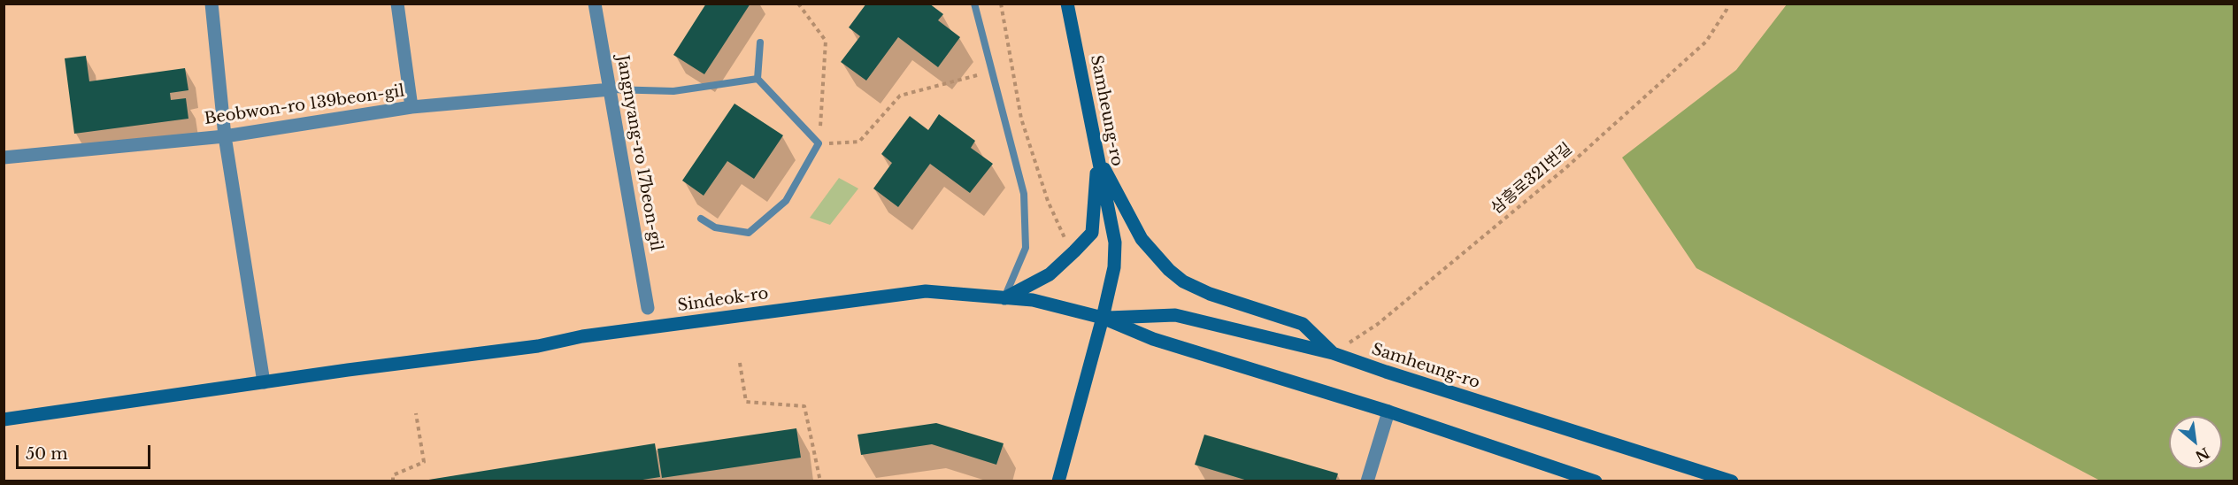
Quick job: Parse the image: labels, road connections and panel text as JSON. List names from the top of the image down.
{
  "streets": {
    "main road": ["Samheung-ro", "Sindeok-ro"],
    "street": ["Beobwon-ro 139beon-gil", "Jangnyang-ro 17beon-gil"],
    "path": ["삼흥로321번길"]
  },
  "crossings": [
    ["Beobwon-ro 139beon-gil", "Jangnyang-ro 17beon-gil"],
    ["Samheung-ro", "삼흥로321번길"],
    ["Samheung-ro", "Sindeok-ro"]
  ],
  "scale_bar": "50 m",
  "north": "bottom right"
}
